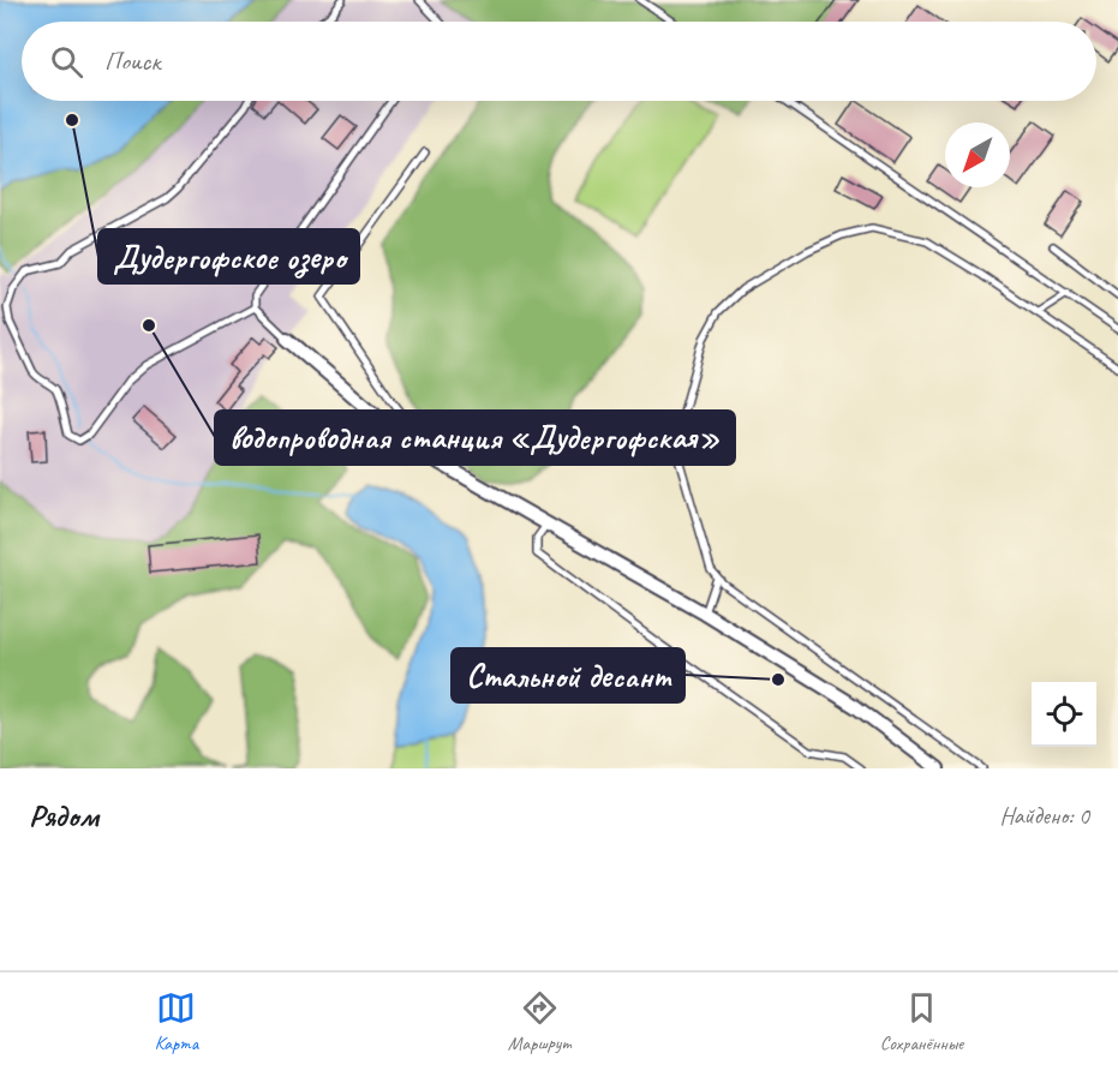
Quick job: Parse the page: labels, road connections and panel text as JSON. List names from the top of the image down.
{
  "places": ["Дудергофское озеро", "водопроводная станция «Дудергофская»", "Стальной десант"],
  "north": "bottom left",
  "page": {
    "search": "Поиск",
    "heading": ["Рядом", "Найдено: 0"],
    "nav": ["Карта", "Маршрут", "Сохранённые"]
  }
}
